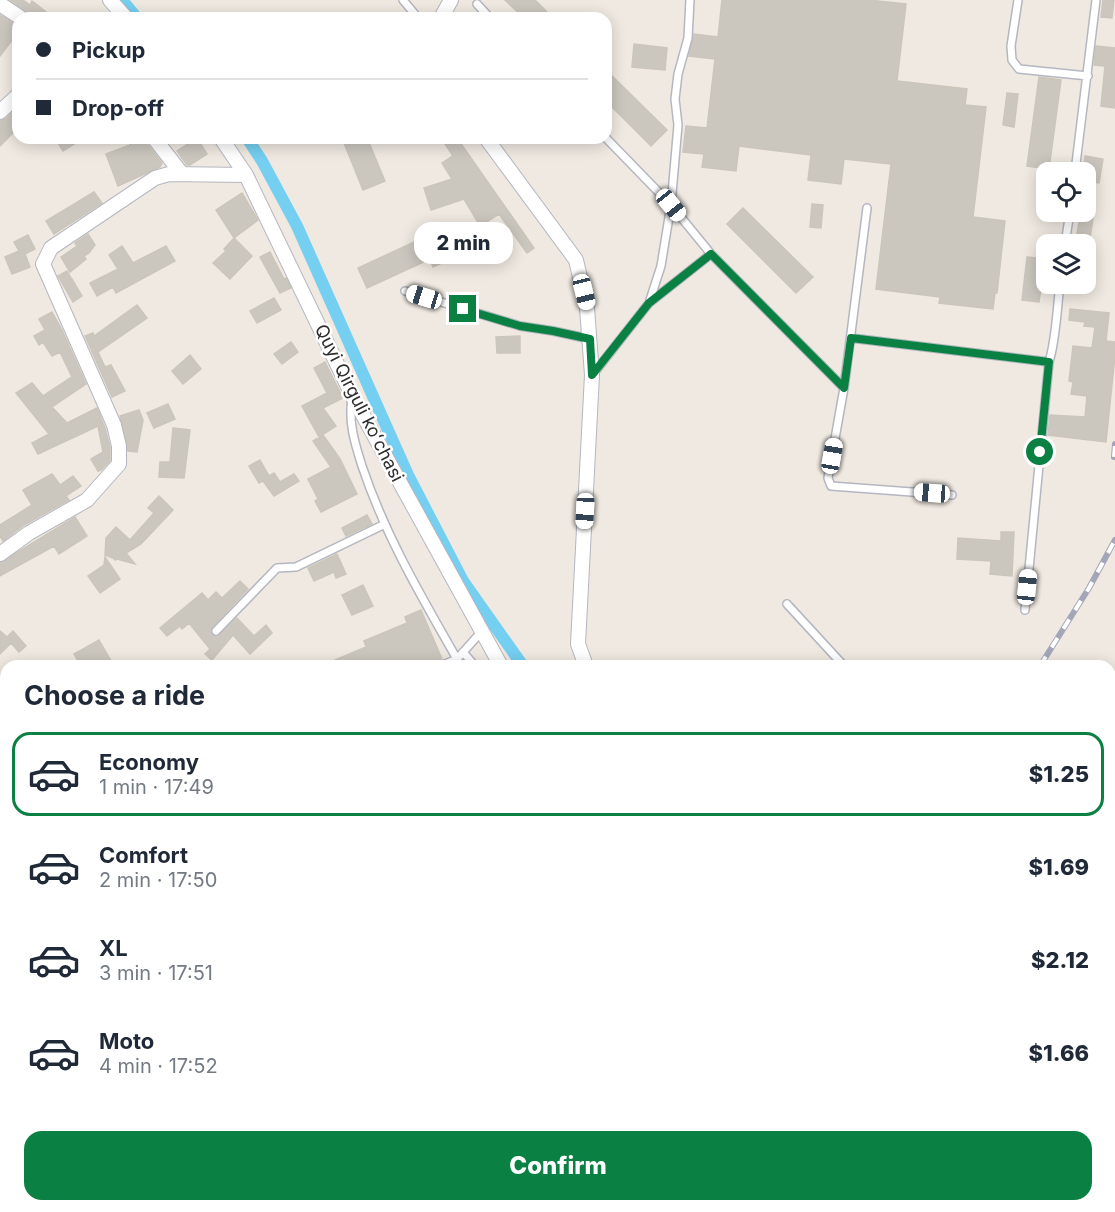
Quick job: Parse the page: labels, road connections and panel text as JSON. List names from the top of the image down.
{
  "streets": {
    "street": ["Quyi Qirguli koʻchasi"]
  },
  "page": {
    "banner": ["Pickup", "Drop-off"],
    "bubble": "2 min",
    "heading": "Choose a ride",
    "list": [
      {
        "name": "Economy",
        "note": "1 min · 17:49",
        "value": "$1.25"
      },
      {
        "name": "Comfort",
        "note": "2 min · 17:50",
        "value": "$1.69"
      },
      {
        "name": "XL",
        "note": "3 min · 17:51",
        "value": "$2.12"
      },
      {
        "name": "Moto",
        "note": "4 min · 17:52",
        "value": "$1.66"
      }
    ],
    "buttons": "Confirm"
  }
}
